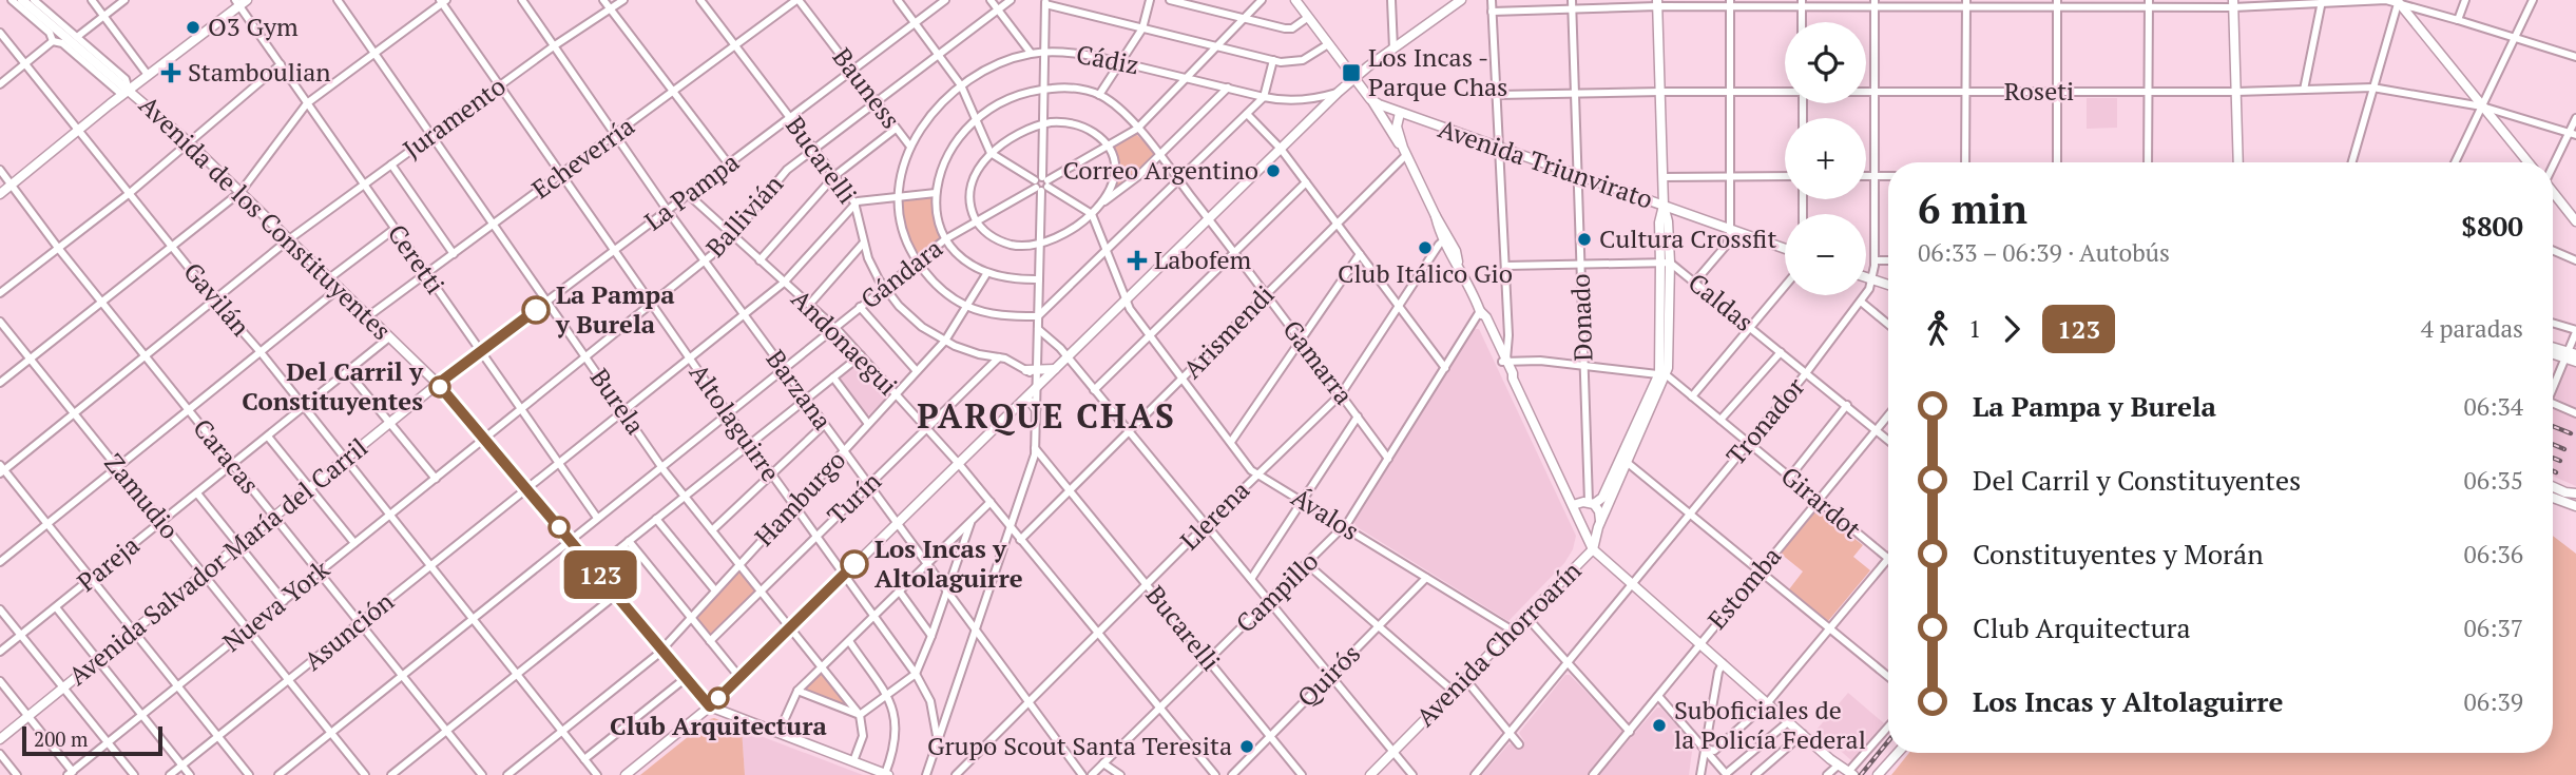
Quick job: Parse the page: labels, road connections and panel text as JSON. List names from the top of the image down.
{
  "streets": {
    "main road": [
      "Avenida Triunvirato",
      "Avenida de los Constituyentes",
      "Avenida Salvador María del Carril",
      "Avenida Chorroarín"
    ],
    "street": [
      "Cádiz",
      "Bauness",
      "Roseti",
      "Juramento",
      "Echeverría",
      "Bucarelli",
      "La Pampa",
      "Ballivián",
      "Ceretti",
      "Gándara",
      "Gavilán",
      "Caldas",
      "Donado",
      "Arismendi",
      "Andonaegui",
      "Gamarra",
      "Barzana",
      "Burela",
      "Tronador",
      "Altolaguirre",
      "Caracas",
      "Zamudio",
      "Hamburgo",
      "Turín",
      "Girardot",
      "Ávalos",
      "Llerena",
      "Pareja",
      "Estomba",
      "Campillo",
      "Nueva York",
      "Asunción",
      "Quirós"
    ]
  },
  "crossings": [
    ["Cádiz", "Bauness"],
    ["Cádiz", "Gándara"],
    ["Bauness", "Echeverría"],
    ["Bauness", "La Pampa"],
    ["Bauness", "Ballivián"],
    ["Bauness", "Gándara"],
    ["Bauness", "Hamburgo"],
    ["Roseti", "Donado"],
    ["Roseti", "Tronador"],
    ["Roseti", "Avenida Chorroarín"],
    ["Juramento", "Avenida de los Constituyentes"],
    ["Juramento", "Ceretti"],
    ["Juramento", "Gavilán"],
    ["Juramento", "Barzana"],
    ["Juramento", "Burela"],
    ["Juramento", "Altolaguirre"],
    ["Juramento", "Caracas"],
    ["Juramento", "Zamudio"],
    ["Echeverría", "Bucarelli"],
    ["Echeverría", "Avenida de los Constituyentes"],
    ["Echeverría", "Ceretti"],
    ["Echeverría", "Barzana"],
    ["Echeverría", "Burela"],
    ["Echeverría", "Altolaguirre"],
    ["Bucarelli", "La Pampa"],
    ["Bucarelli", "Ballivián"],
    ["Bucarelli", "Gándara"],
    ["Bucarelli", "Arismendi"],
    ["Bucarelli", "Hamburgo"],
    ["Bucarelli", "Turín"],
    ["Bucarelli", "Llerena"],
    ["Bucarelli", "Campillo"],
    ["Bucarelli", "Asunción"],
    ["Bucarelli", "Quirós"],
    ["Avenida Triunvirato", "Donado"],
    ["Avenida Triunvirato", "Avenida Chorroarín"],
    ["La Pampa", "Avenida de los Constituyentes"],
    ["La Pampa", "Ceretti"],
    ["La Pampa", "Andonaegui"],
    ["La Pampa", "Barzana"],
    ["La Pampa", "Burela"],
    ["La Pampa", "Altolaguirre"],
    ["La Pampa", "Avenida Salvador María del Carril"],
    ["Ballivián", "Avenida de los Constituyentes"],
    ["Ballivián", "Ceretti"],
    ["Ballivián", "Andonaegui"],
    ["Ballivián", "Barzana"],
    ["Ballivián", "Burela"],
    ["Ballivián", "Altolaguirre"],
    ["Ballivián", "Nueva York"],
    ["Avenida de los Constituyentes", "Gándara"],
    ["Avenida de los Constituyentes", "Hamburgo"],
    ["Avenida de los Constituyentes", "Avenida Salvador María del Carril"],
    ["Avenida de los Constituyentes", "Pareja"],
    ["Avenida de los Constituyentes", "Nueva York"],
    ["Avenida de los Constituyentes", "Asunción"],
    ["Ceretti", "Gándara"],
    ["Ceretti", "Asunción"],
    ["Gándara", "Gavilán"],
    ["Gándara", "Andonaegui"],
    ["Gándara", "Gamarra"],
    ["Gándara", "Barzana"],
    ["Gándara", "Burela"],
    ["Gándara", "Altolaguirre"],
    ["Gándara", "Caracas"],
    ["Gándara", "Zamudio"],
    ["Gavilán", "Hamburgo"],
    ["Gavilán", "Avenida Salvador María del Carril"],
    ["Gavilán", "Pareja"],
    ["Gavilán", "Nueva York"],
    ["Gavilán", "Asunción"],
    ["Caldas", "Donado"],
    ["Caldas", "Tronador"],
    ["Caldas", "Estomba"],
    ["Caldas", "Avenida Chorroarín"],
    ["Donado", "Avenida Chorroarín"],
    ["Arismendi", "Andonaegui"],
    ["Arismendi", "Gamarra"],
    ["Arismendi", "Ávalos"],
    ["Andonaegui", "Hamburgo"],
    ["Andonaegui", "Turín"],
    ["Andonaegui", "Llerena"],
    ["Andonaegui", "Campillo"],
    ["Andonaegui", "Asunción"],
    ["Gamarra", "Llerena"],
    ["Gamarra", "Campillo"],
    ["Barzana", "Hamburgo"],
    ["Barzana", "Turín"],
    ["Barzana", "Llerena"],
    ["Barzana", "Asunción"],
    ["Burela", "Hamburgo"],
    ["Burela", "Turín"],
    ["Burela", "Asunción"],
    ["Tronador", "Girardot"],
    ["Altolaguirre", "Hamburgo"],
    ["Altolaguirre", "Turín"],
    ["Altolaguirre", "Asunción"],
    ["Caracas", "Avenida Salvador María del Carril"],
    ["Caracas", "Pareja"],
    ["Caracas", "Nueva York"],
    ["Caracas", "Asunción"],
    ["Zamudio", "Avenida Salvador María del Carril"],
    ["Zamudio", "Pareja"],
    ["Zamudio", "Nueva York"],
    ["Zamudio", "Asunción"],
    ["Girardot", "Estomba"],
    ["Girardot", "Avenida Chorroarín"],
    ["Ávalos", "Llerena"],
    ["Ávalos", "Campillo"],
    ["Ávalos", "Avenida Chorroarín"],
    ["Ávalos", "Quirós"]
  ],
  "districts": ["PARQUE CHAS"],
  "places": {
    "other": [
      "O3 Gym",
      "Correo Argentino",
      "Cultura Crossfit",
      "Club Itálico Gio",
      "La Pampa y Burela",
      "Del Carril y Constituyentes",
      "Los Incas y Altolaguirre",
      "Club Arquitectura",
      "Suboficiales de la Policía Federal",
      "Grupo Scout Santa Teresita"
    ],
    "health": ["Stamboulian", "Labofem"],
    "transit": ["Los Incas - Parque Chas"]
  },
  "lines": ["bus line 123"],
  "scale_bar": "200 m",
  "page": {
    "on_map": "123",
    "map_buttons": ["+", "−"],
    "heading": ["6 min", "06:33 – 06:39 · Autobús", "$800"],
    "legs": ["1", "123", "4 paradas"],
    "list": [
      {
        "name": "La Pampa y Burela",
        "value": "06:34"
      },
      {
        "name": "Del Carril y Constituyentes",
        "value": "06:35"
      },
      {
        "name": "Constituyentes y Morán",
        "value": "06:36"
      },
      {
        "name": "Club Arquitectura",
        "value": "06:37"
      },
      {
        "name": "Los Incas y Altolaguirre",
        "value": "06:39"
      }
    ],
    "scale": "200 m"
  }
}
